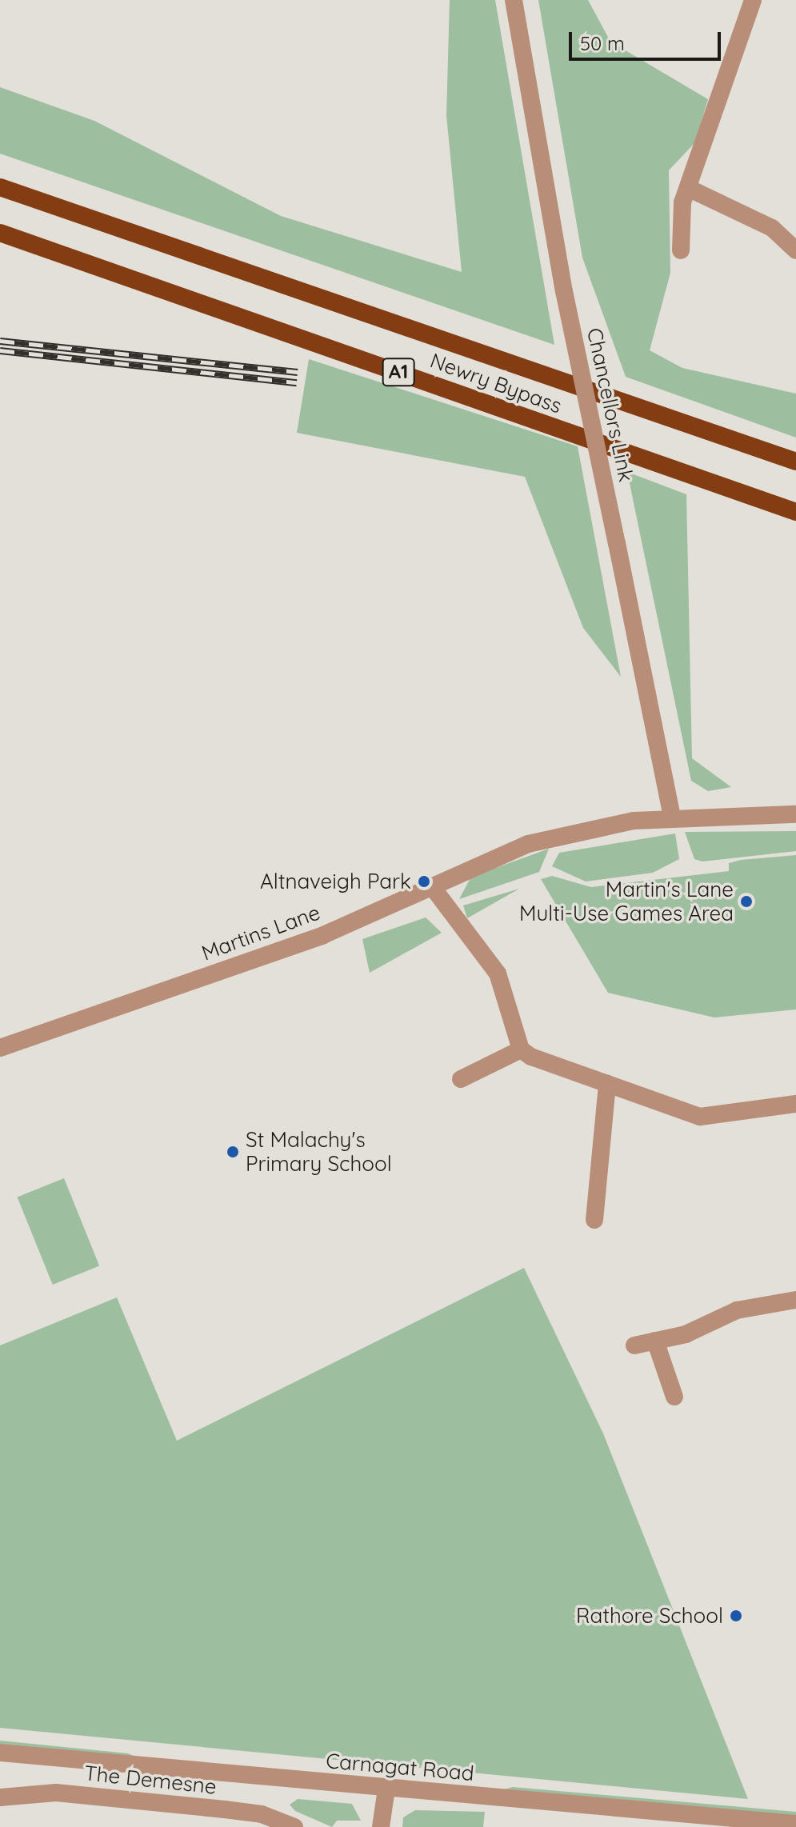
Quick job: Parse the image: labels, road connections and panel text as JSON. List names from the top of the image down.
{
  "streets": {
    "highway": ["A1", "Newry Bypass"],
    "street": [
      "Chancellors Link",
      "Martins Lane",
      "Carnagat Road",
      "The Demesne"
    ]
  },
  "crossings": [
    ["Chancellors Link", "Martins Lane"]
  ],
  "places": [
    "Altnaveigh Park",
    "Martin's Lane Multi-Use Games Area",
    "St Malachy's Primary School",
    "Rathore School"
  ],
  "scale_bar": "50 m"
}
